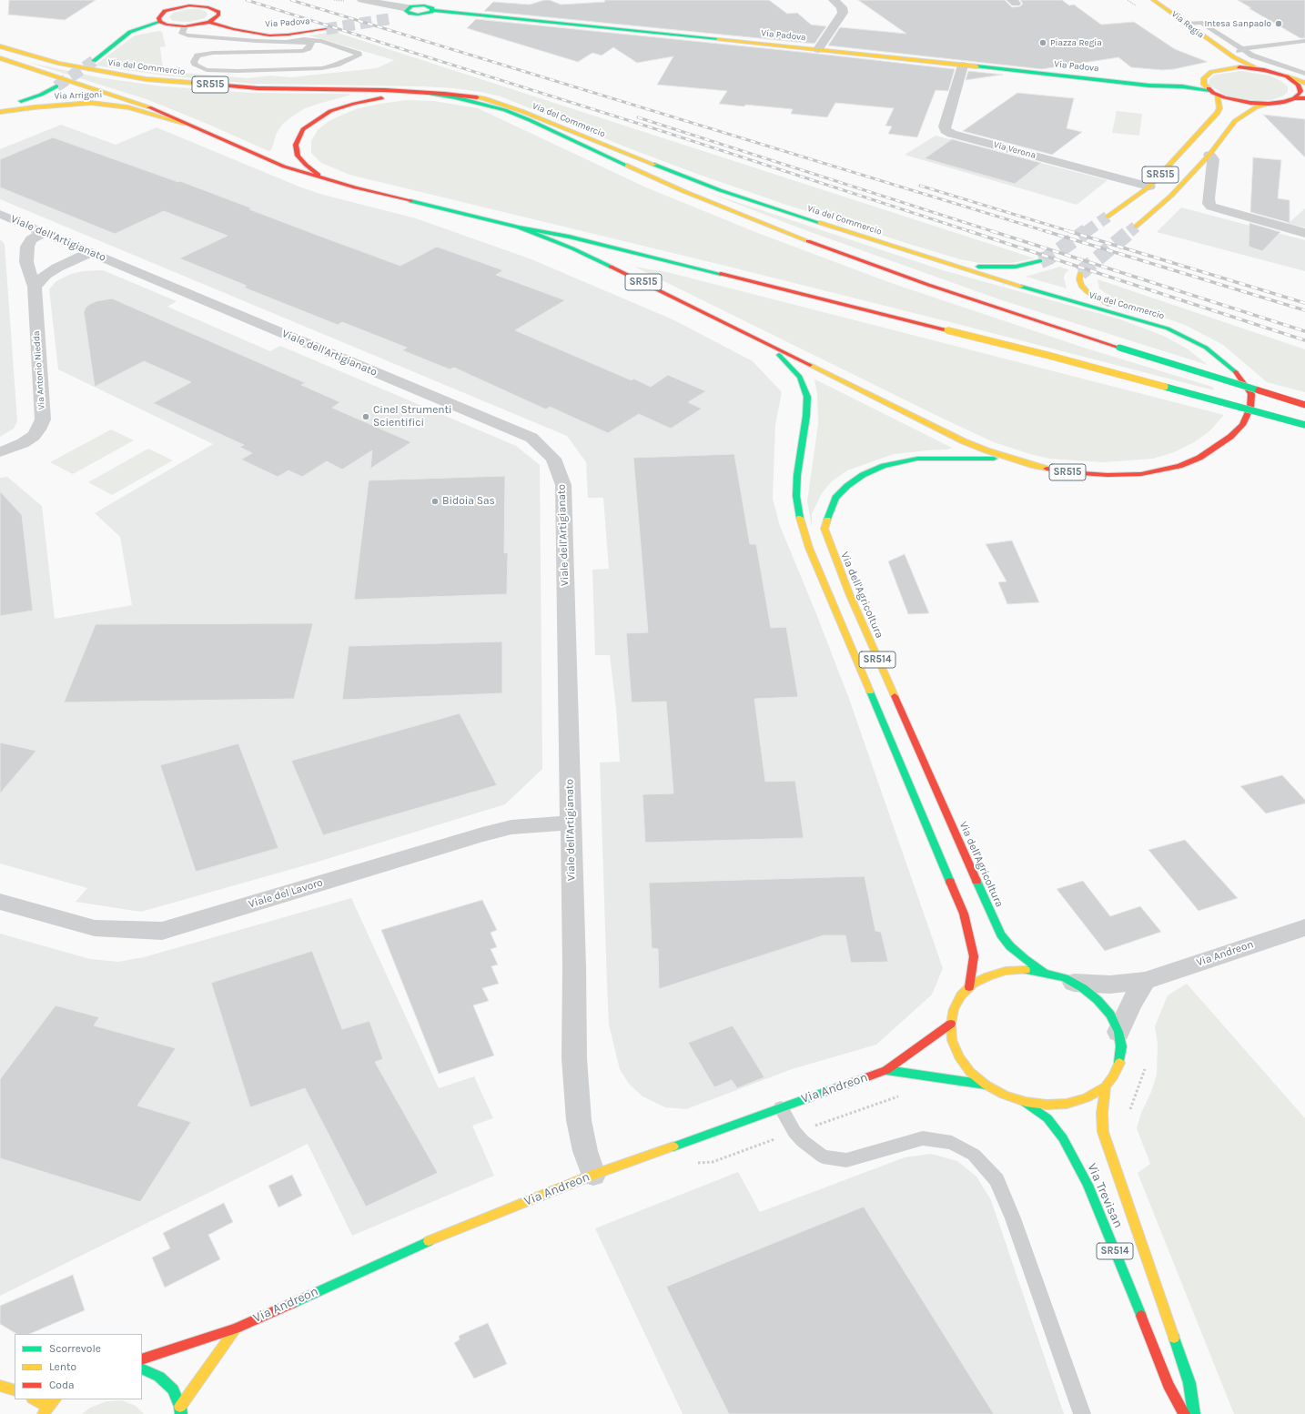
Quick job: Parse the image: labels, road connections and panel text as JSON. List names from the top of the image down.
{
  "streets": {
    "main road": [
      "Via Padova",
      "Via Regia",
      "Via del Commercio",
      "SR515",
      "Via Arrigoni",
      "Via dell'Agricoltura",
      "SR514",
      "Via Andreon",
      "Via Trevisan"
    ],
    "street": [
      "Via Verona",
      "Viale dell'Artigianato",
      "Via Antonio Niedda",
      "Viale del Lavoro"
    ]
  },
  "crossings": [
    ["Via Padova", "SR515"],
    ["Via Padova", "Via Verona"],
    ["Via del Commercio", "SR515"],
    ["Via del Commercio", "Via Arrigoni"],
    ["Via del Commercio", "Via dell'Agricoltura"],
    ["Via del Commercio", "SR514"],
    ["SR515", "Via Verona"],
    ["Viale dell'Artigianato", "Via Antonio Niedda"],
    ["Viale dell'Artigianato", "Viale del Lavoro"],
    ["Viale dell'Artigianato", "Via Andreon"],
    ["Via dell'Agricoltura", "SR514"],
    ["SR514", "Via Andreon"],
    ["SR514", "Via Trevisan"]
  ],
  "places": [
    "Intesa Sanpaolo",
    "Piazza Regia",
    "Cinel Strumenti Scientifici",
    "Bidoia Sas"
  ],
  "legend": ["Scorrevole", "Lento", "Coda"]
}
